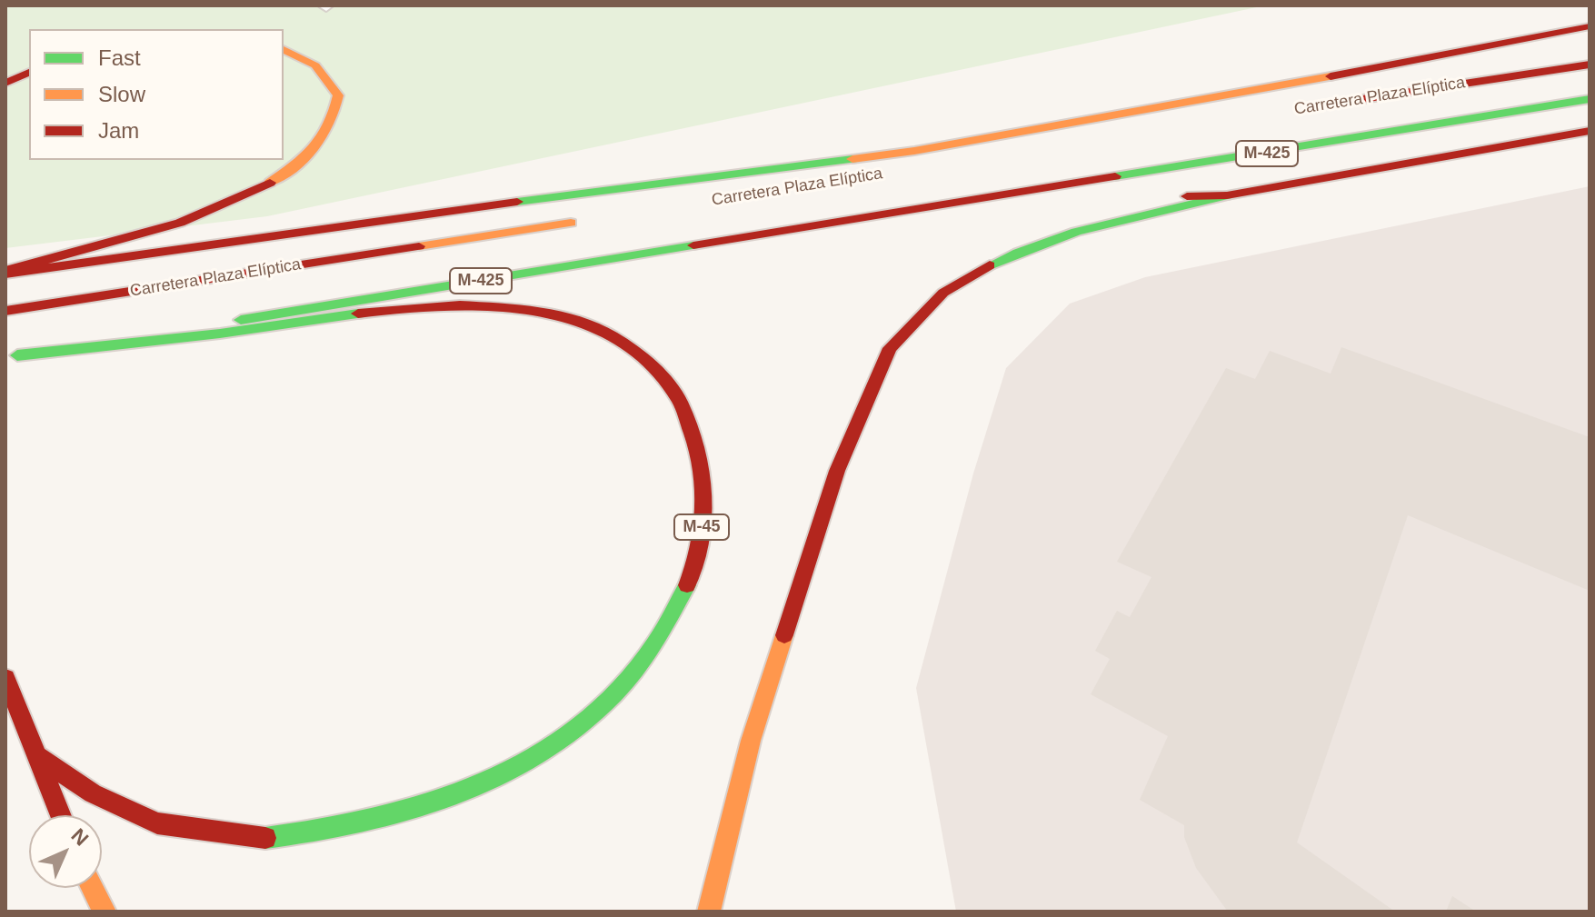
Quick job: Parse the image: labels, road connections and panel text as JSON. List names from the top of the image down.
{
  "streets": {
    "main road": ["Carretera Plaza Elíptica", "M-425", "M-45"]
  },
  "crossings": [
    ["Carretera Plaza Elíptica", "M-45"]
  ],
  "legend": ["Fast", "Slow", "Jam"],
  "north": "top right"
}
